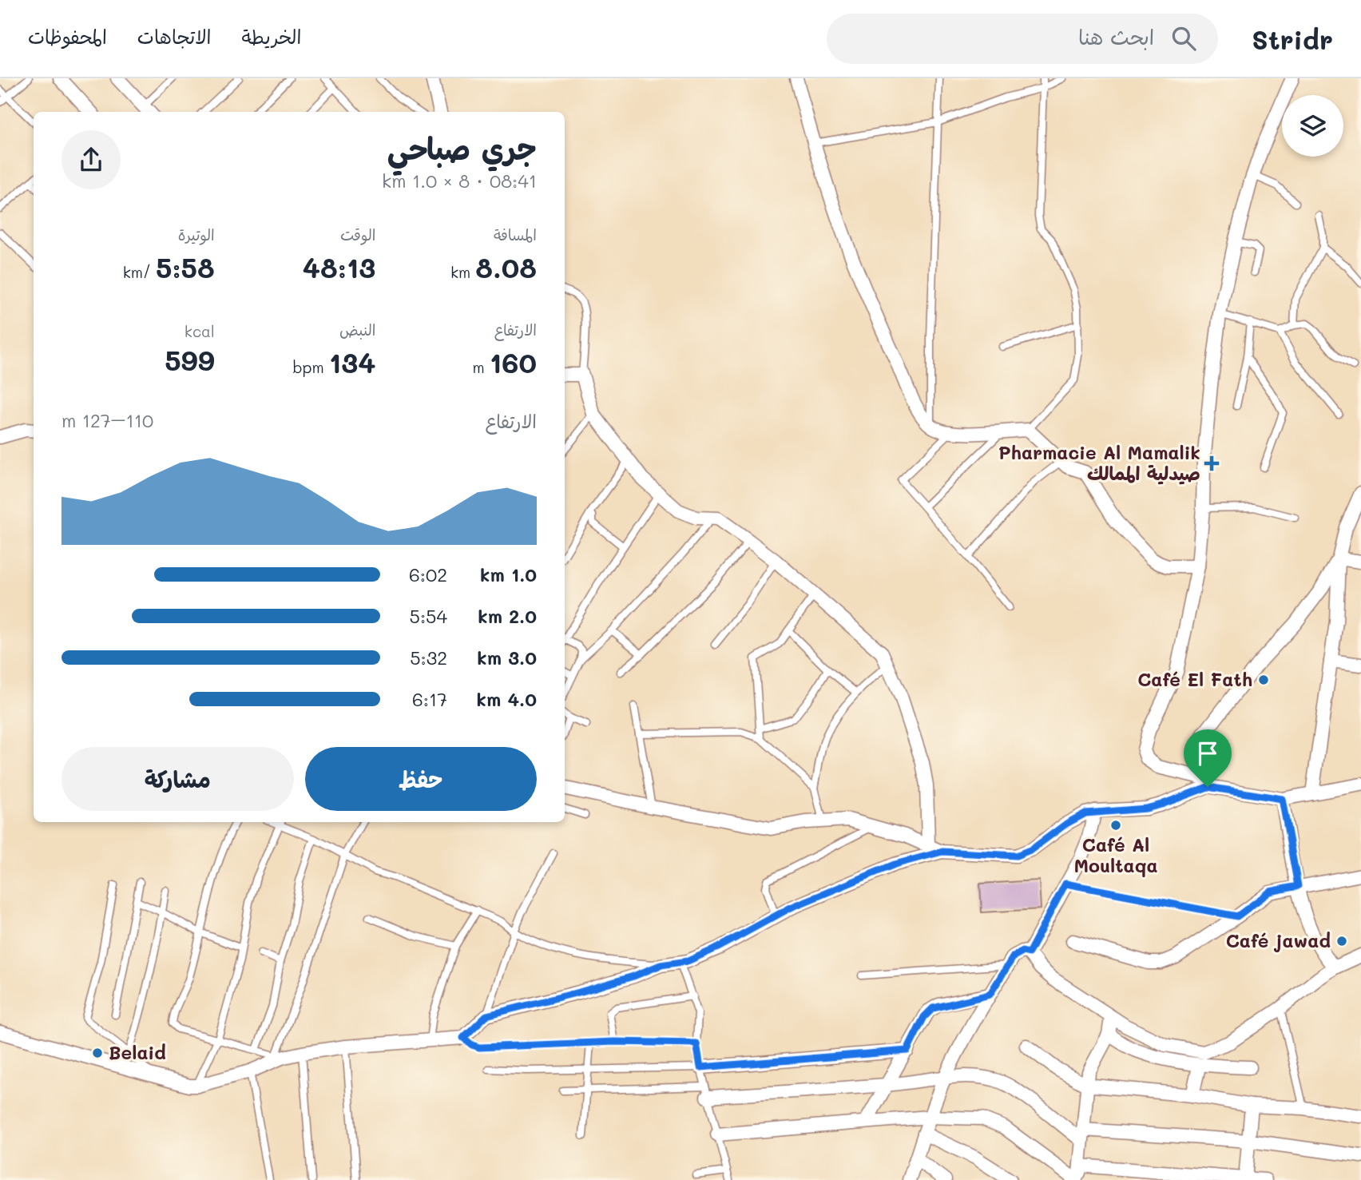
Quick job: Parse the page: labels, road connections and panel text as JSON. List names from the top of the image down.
{
  "places": {
    "health": ["Pharmacie Al Mamalik صيدلية الممالك"],
    "other": [
      "Café El Fath",
      "Café Al Moultaqa",
      "Café jawad",
      "Belaid"
    ]
  },
  "page": {
    "header": "Stridr",
    "search": "ابحث هنا",
    "nav": ["الخريطة", "الاتجاهات", "المحفوظات"],
    "heading": ["جري صباحي", "08:41 · 8 × 1.0 km"],
    "stats": [
      ["المسافة", "8.08 km"],
      ["الوقت", "48:13"],
      ["الوتيرة", "5:58 /km"],
      ["الارتفاع", "160 m"],
      ["النبض", "134 bpm"],
      ["kcal", "599"]
    ],
    "chart": ["الارتفاع", "110–127 m"],
    "list": [
      {
        "name": "1.0 km",
        "note": "6:02"
      },
      {
        "name": "2.0 km",
        "note": "5:54"
      },
      {
        "name": "3.0 km",
        "note": "5:32"
      },
      {
        "name": "4.0 km",
        "note": "6:17"
      }
    ],
    "buttons": ["حفظ", "مشاركة"]
  }
}
